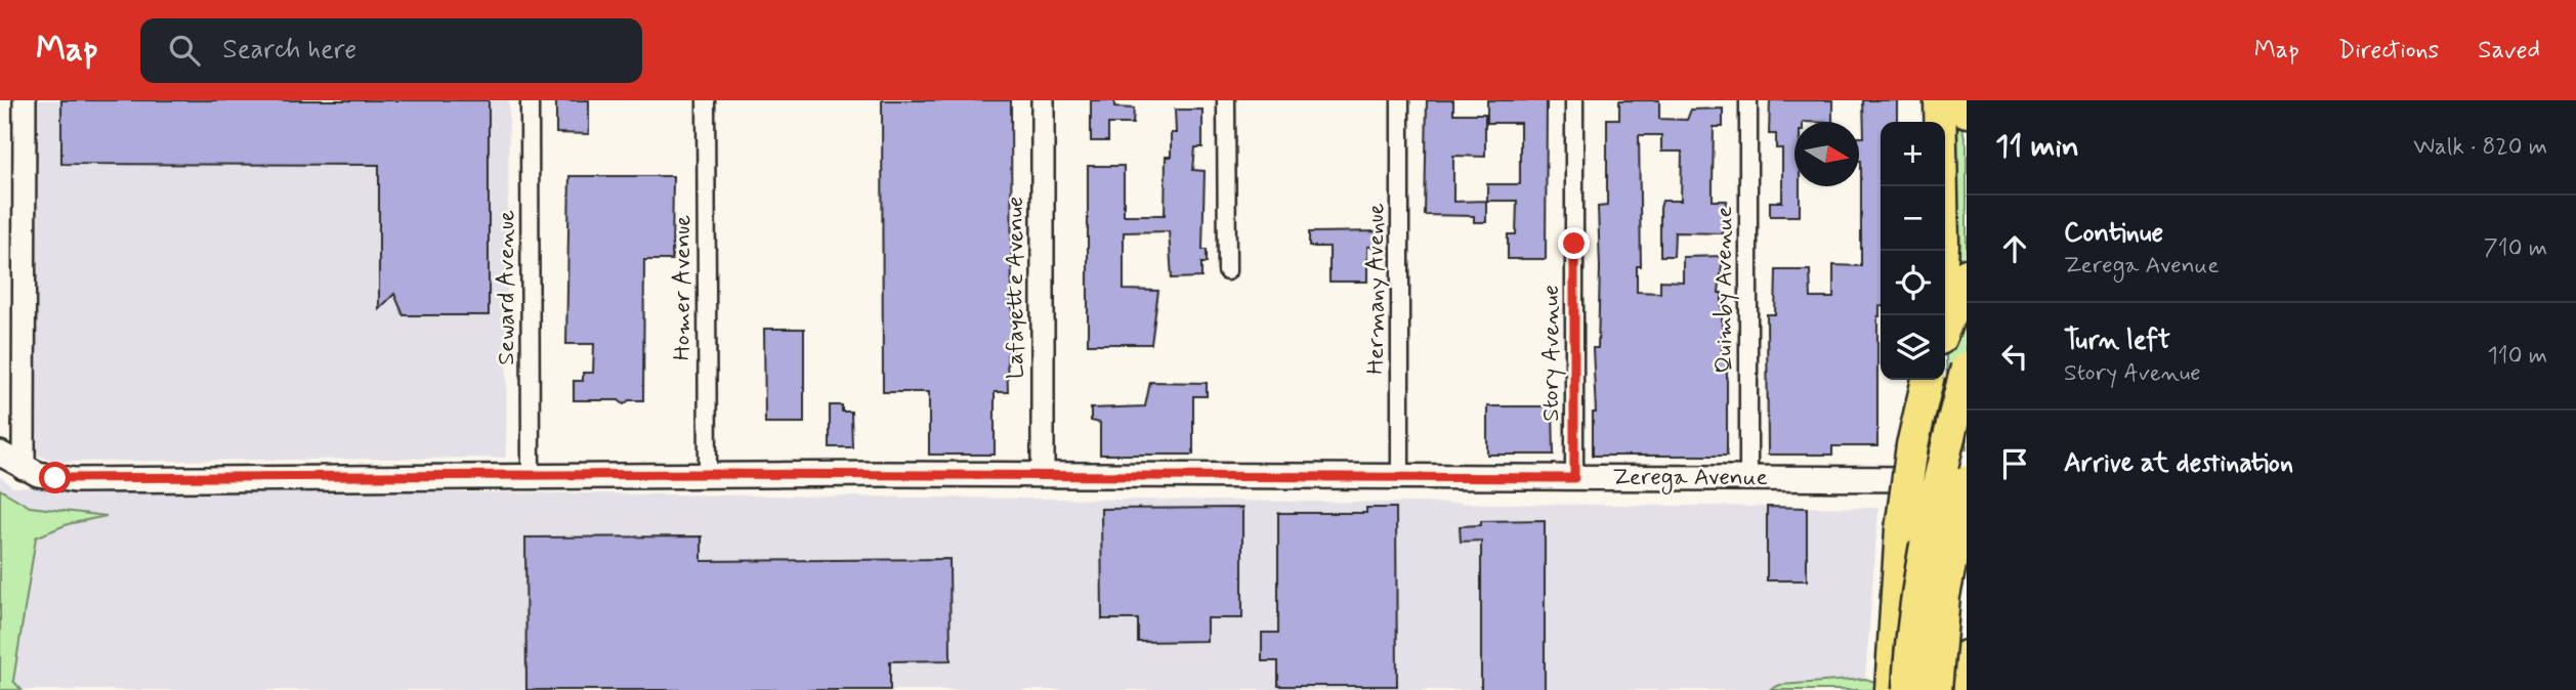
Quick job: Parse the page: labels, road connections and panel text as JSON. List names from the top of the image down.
{
  "streets": {
    "main road": ["Zerega Avenue"],
    "street": [
      "Seward Avenue",
      "Homer Avenue",
      "Lafayette Avenue",
      "Hermany Avenue",
      "Quimby Avenue",
      "Story Avenue"
    ]
  },
  "crossings": [
    ["Seward Avenue", "Zerega Avenue"],
    ["Homer Avenue", "Zerega Avenue"],
    ["Lafayette Avenue", "Zerega Avenue"],
    ["Hermany Avenue", "Zerega Avenue"],
    ["Quimby Avenue", "Zerega Avenue"],
    ["Story Avenue", "Zerega Avenue"]
  ],
  "north": "right",
  "page": {
    "header": "Map",
    "search": "Search here",
    "nav": ["Map", "Directions", "Saved"],
    "heading": ["11 min", "Walk · 820 m"],
    "map_buttons": ["+", "−"],
    "list": [
      ["Continue", "Zerega Avenue", "710 m"],
      ["Turn left", "Story Avenue", "110 m"],
      "Arrive at destination"
    ]
  }
}
